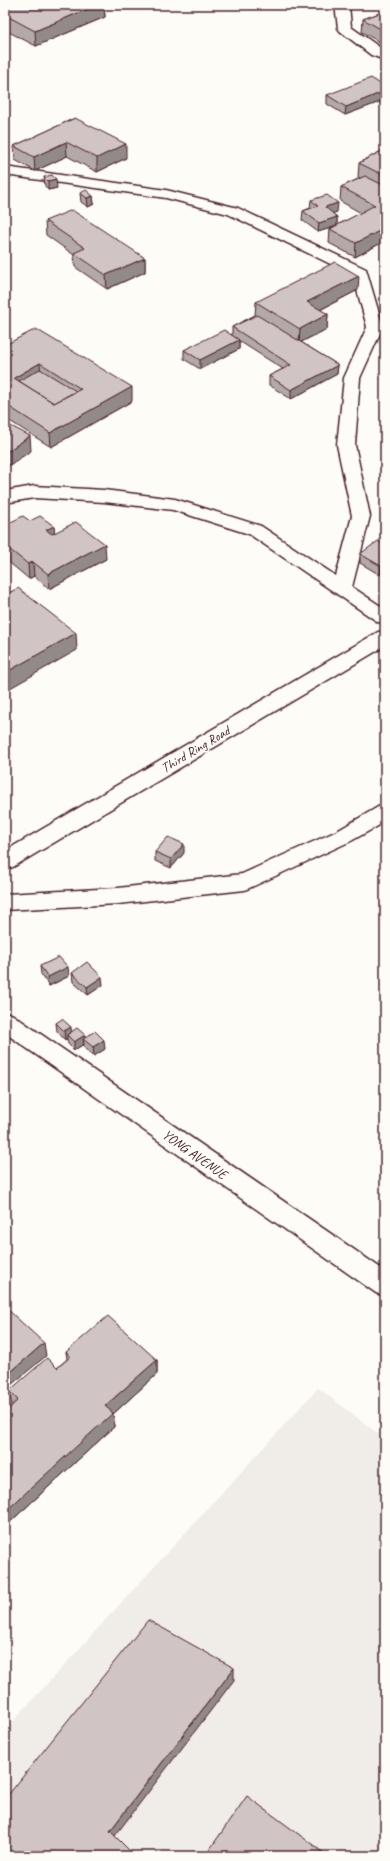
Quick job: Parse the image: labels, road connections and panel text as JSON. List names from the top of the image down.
{
  "streets": {
    "street": ["Third Ring Road", "YONG AVENUE"]
  }
}
